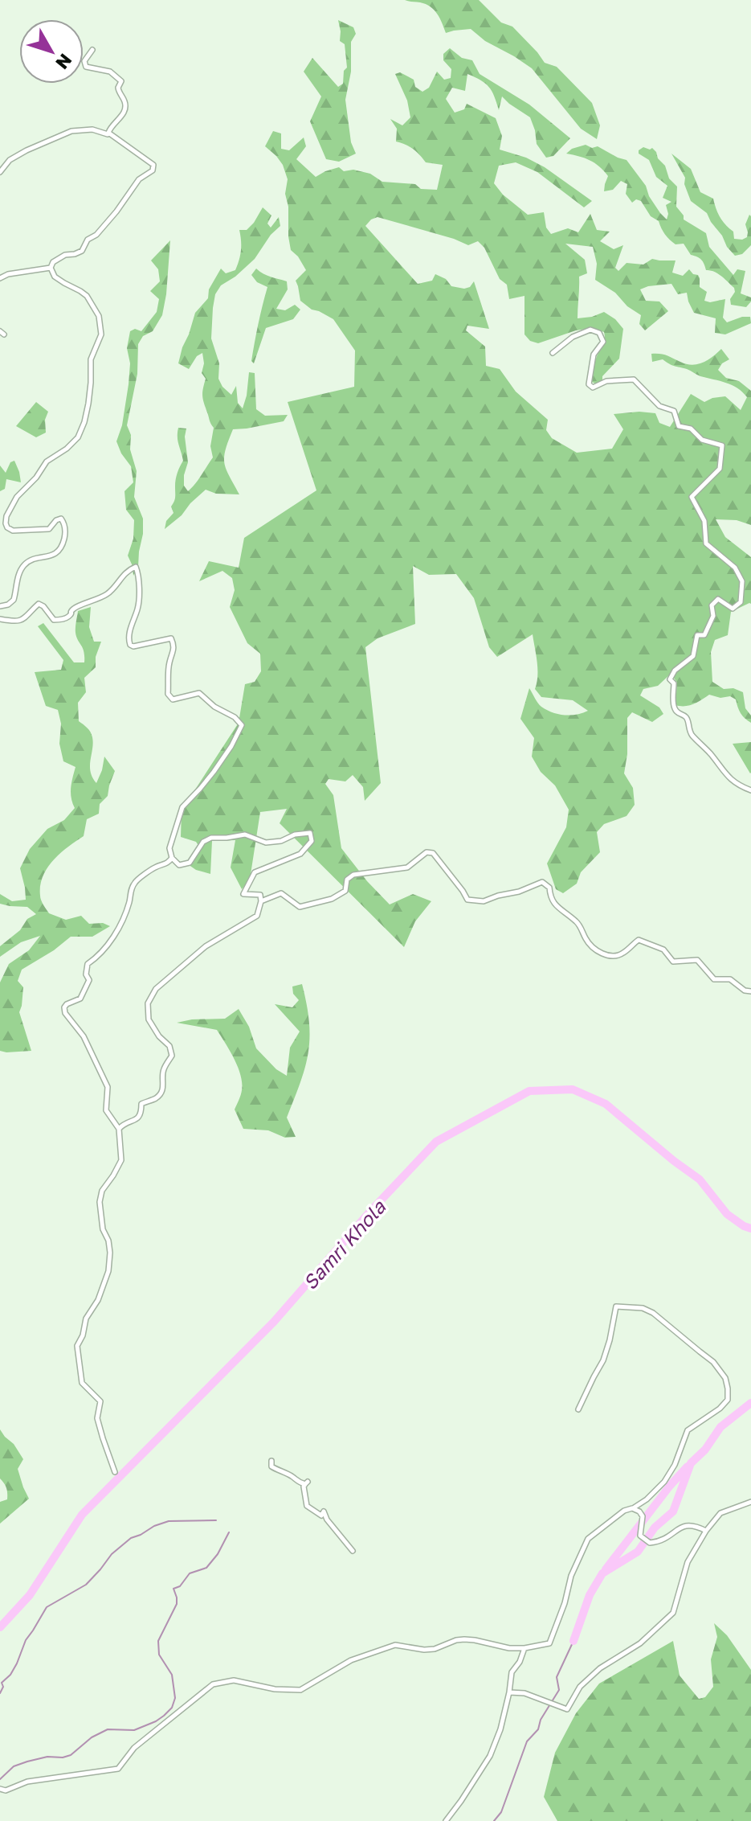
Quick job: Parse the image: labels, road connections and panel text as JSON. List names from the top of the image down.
{
  "water": ["Samri Khola"],
  "north": "bottom right"
}
